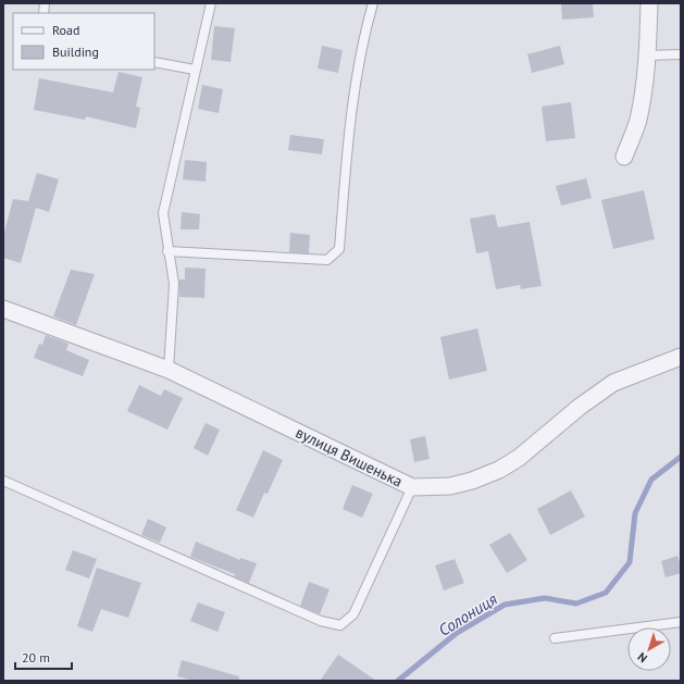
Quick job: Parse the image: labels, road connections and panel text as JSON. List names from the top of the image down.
{
  "streets": {
    "street": ["вулиця Вишенька"]
  },
  "water": ["Солониця"],
  "legend": ["Road", "Building"],
  "scale_bar": "20 m",
  "north": "bottom left"
}
